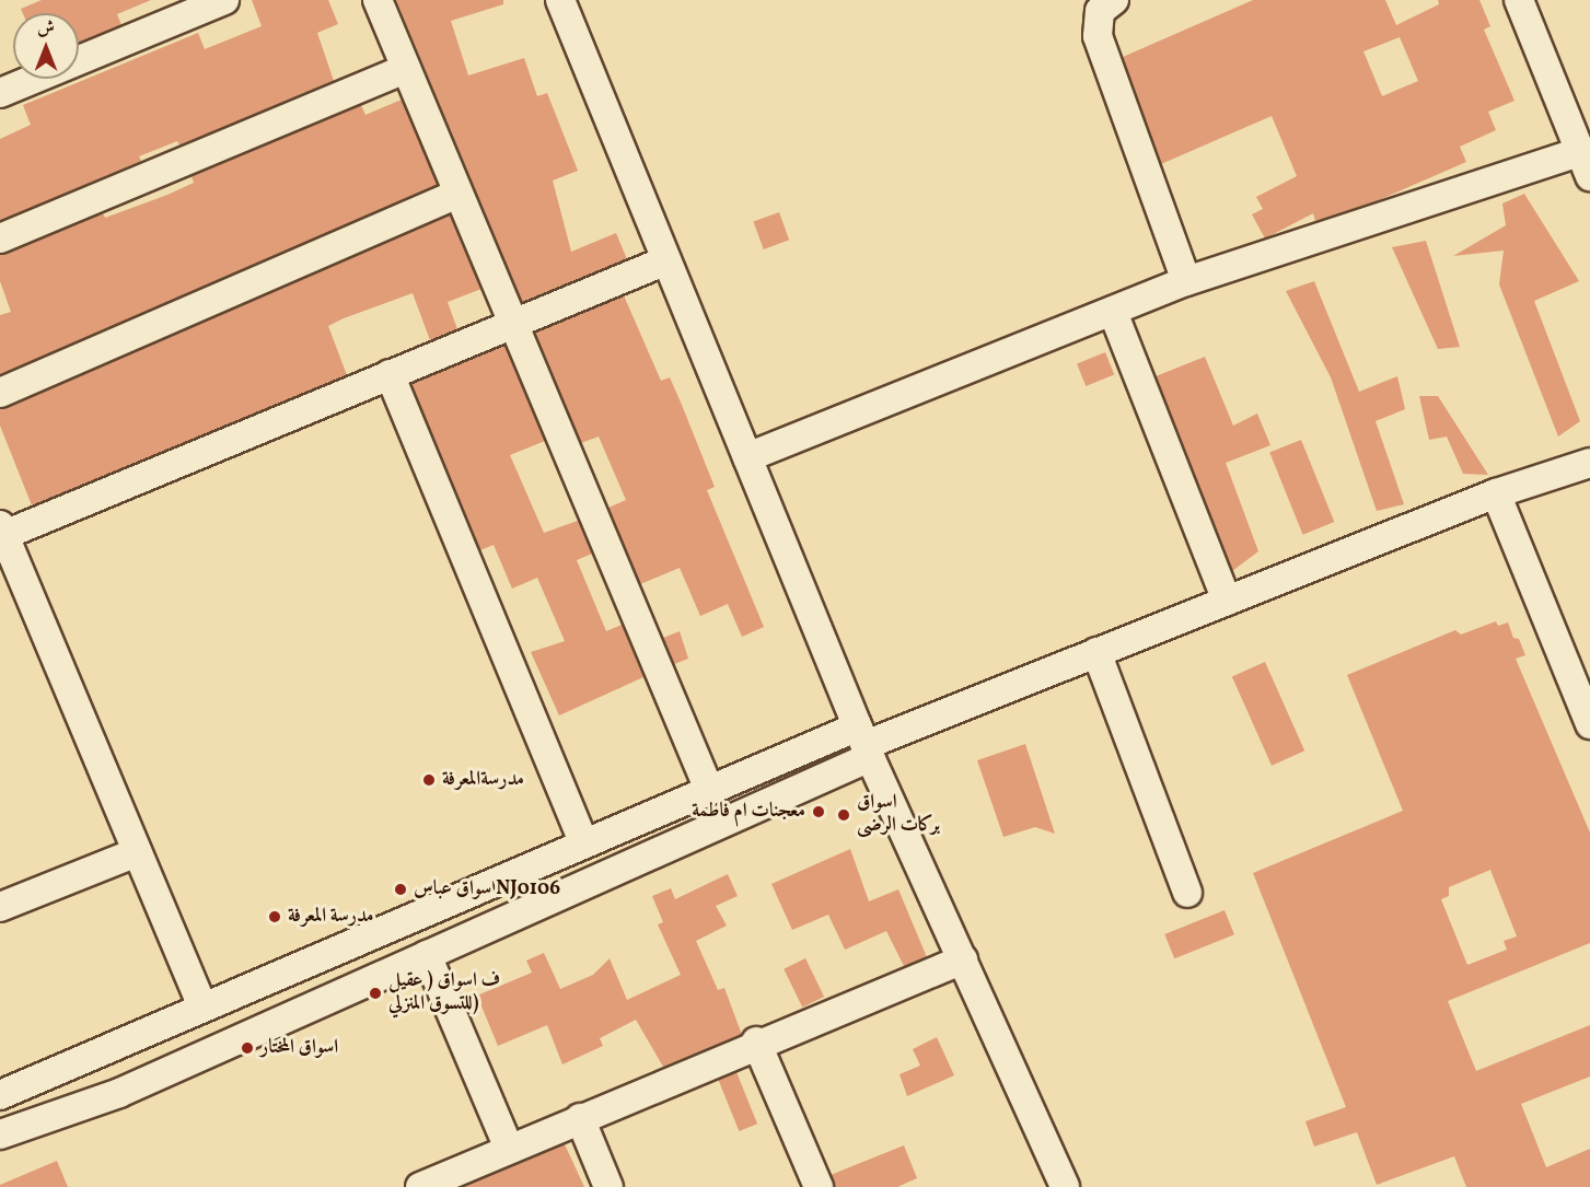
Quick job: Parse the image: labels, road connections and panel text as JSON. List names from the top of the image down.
{
  "places": [
    "مدرسةالمعرفة",
    "معجنات ام فاطمة",
    "اسواق بركات الرضى",
    "اسواق عباسNJ0106",
    "مدرسة المعرفة",
    "ف اسواق ( عقيل للتسوق المنزلي)",
    "اسواق المختار"
  ],
  "north": "top"
}
